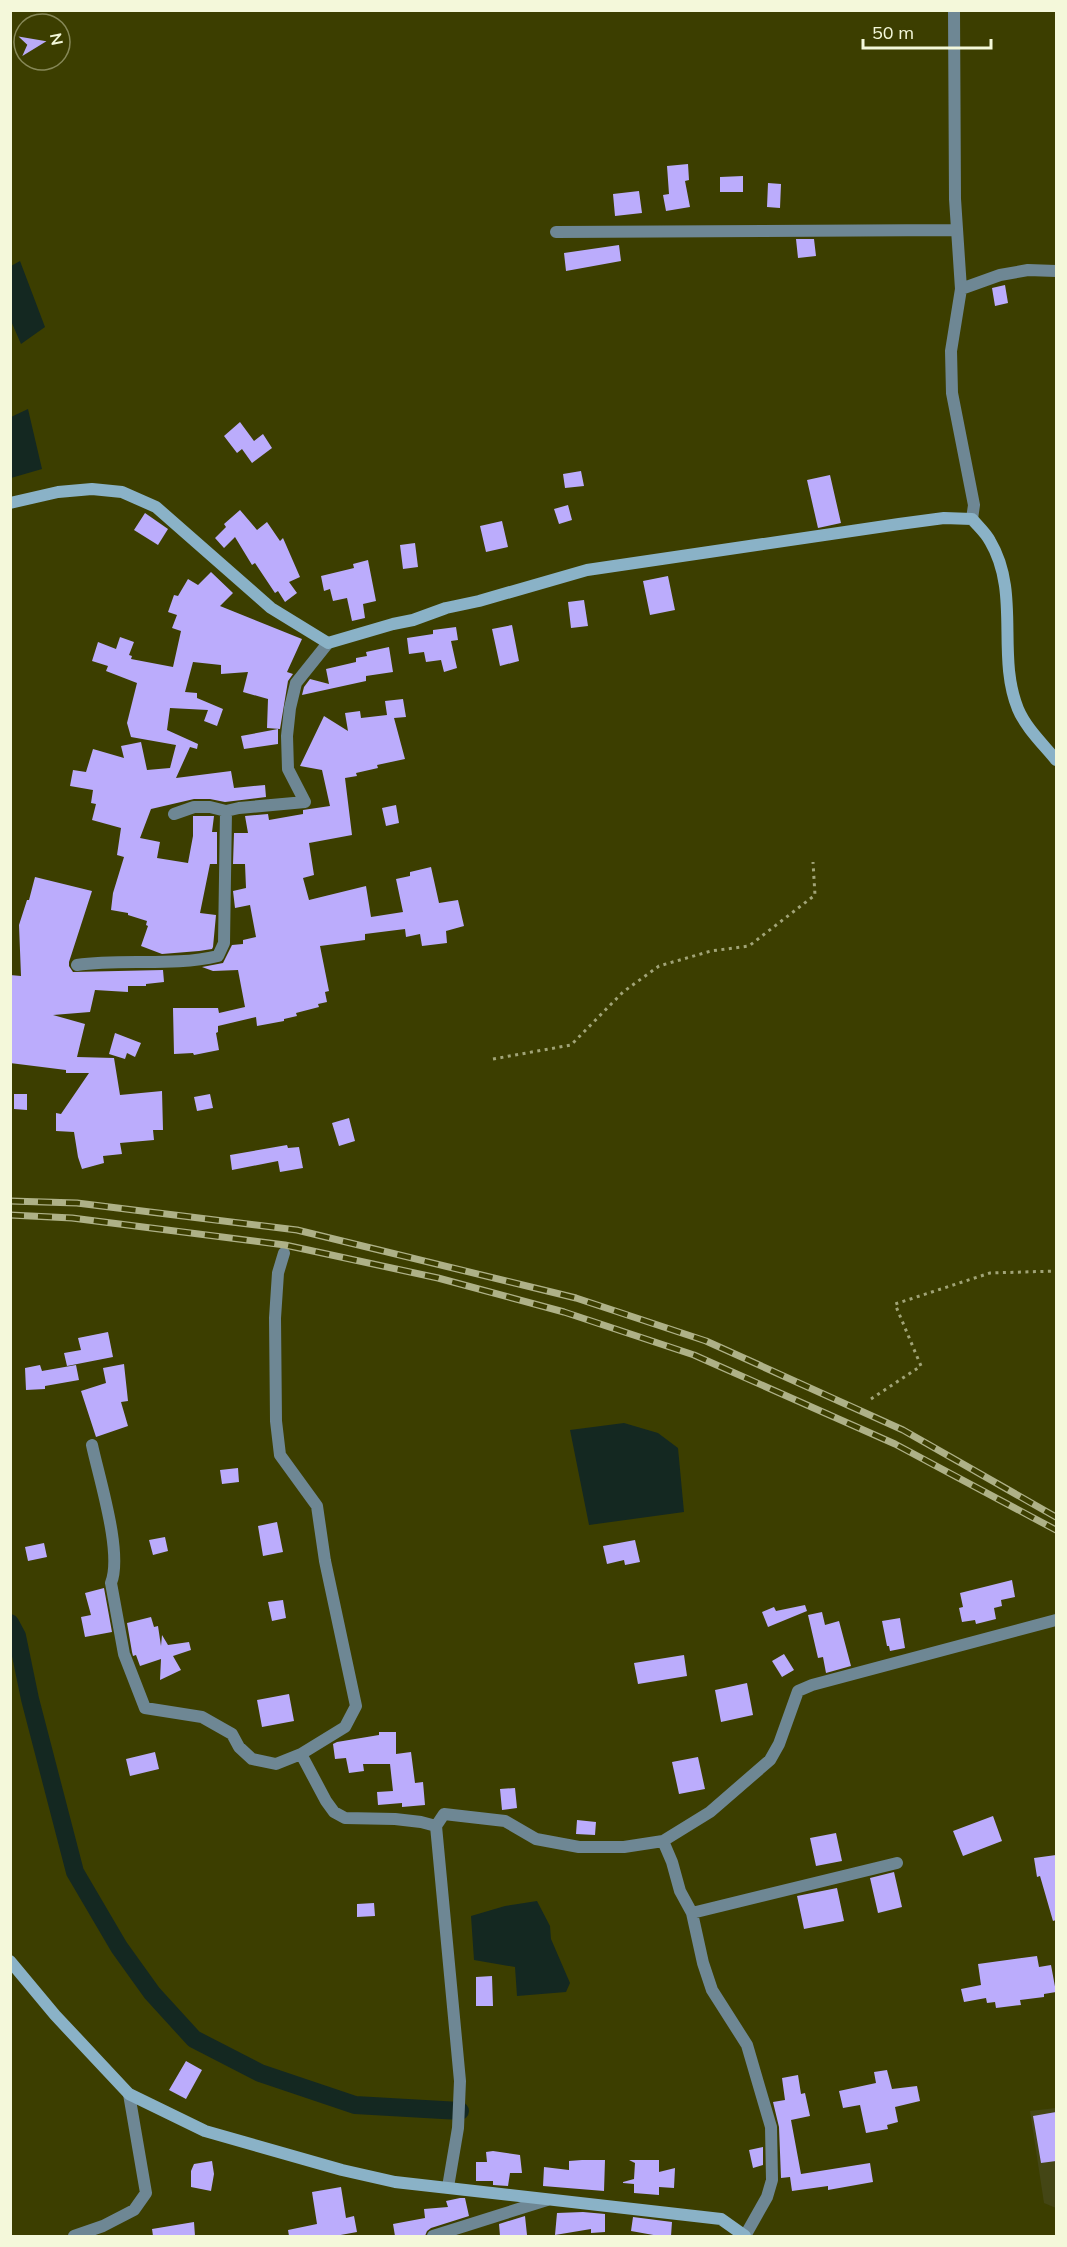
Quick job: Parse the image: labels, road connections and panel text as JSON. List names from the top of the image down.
{
  "scale_bar": "50 m",
  "north": "right"
}
